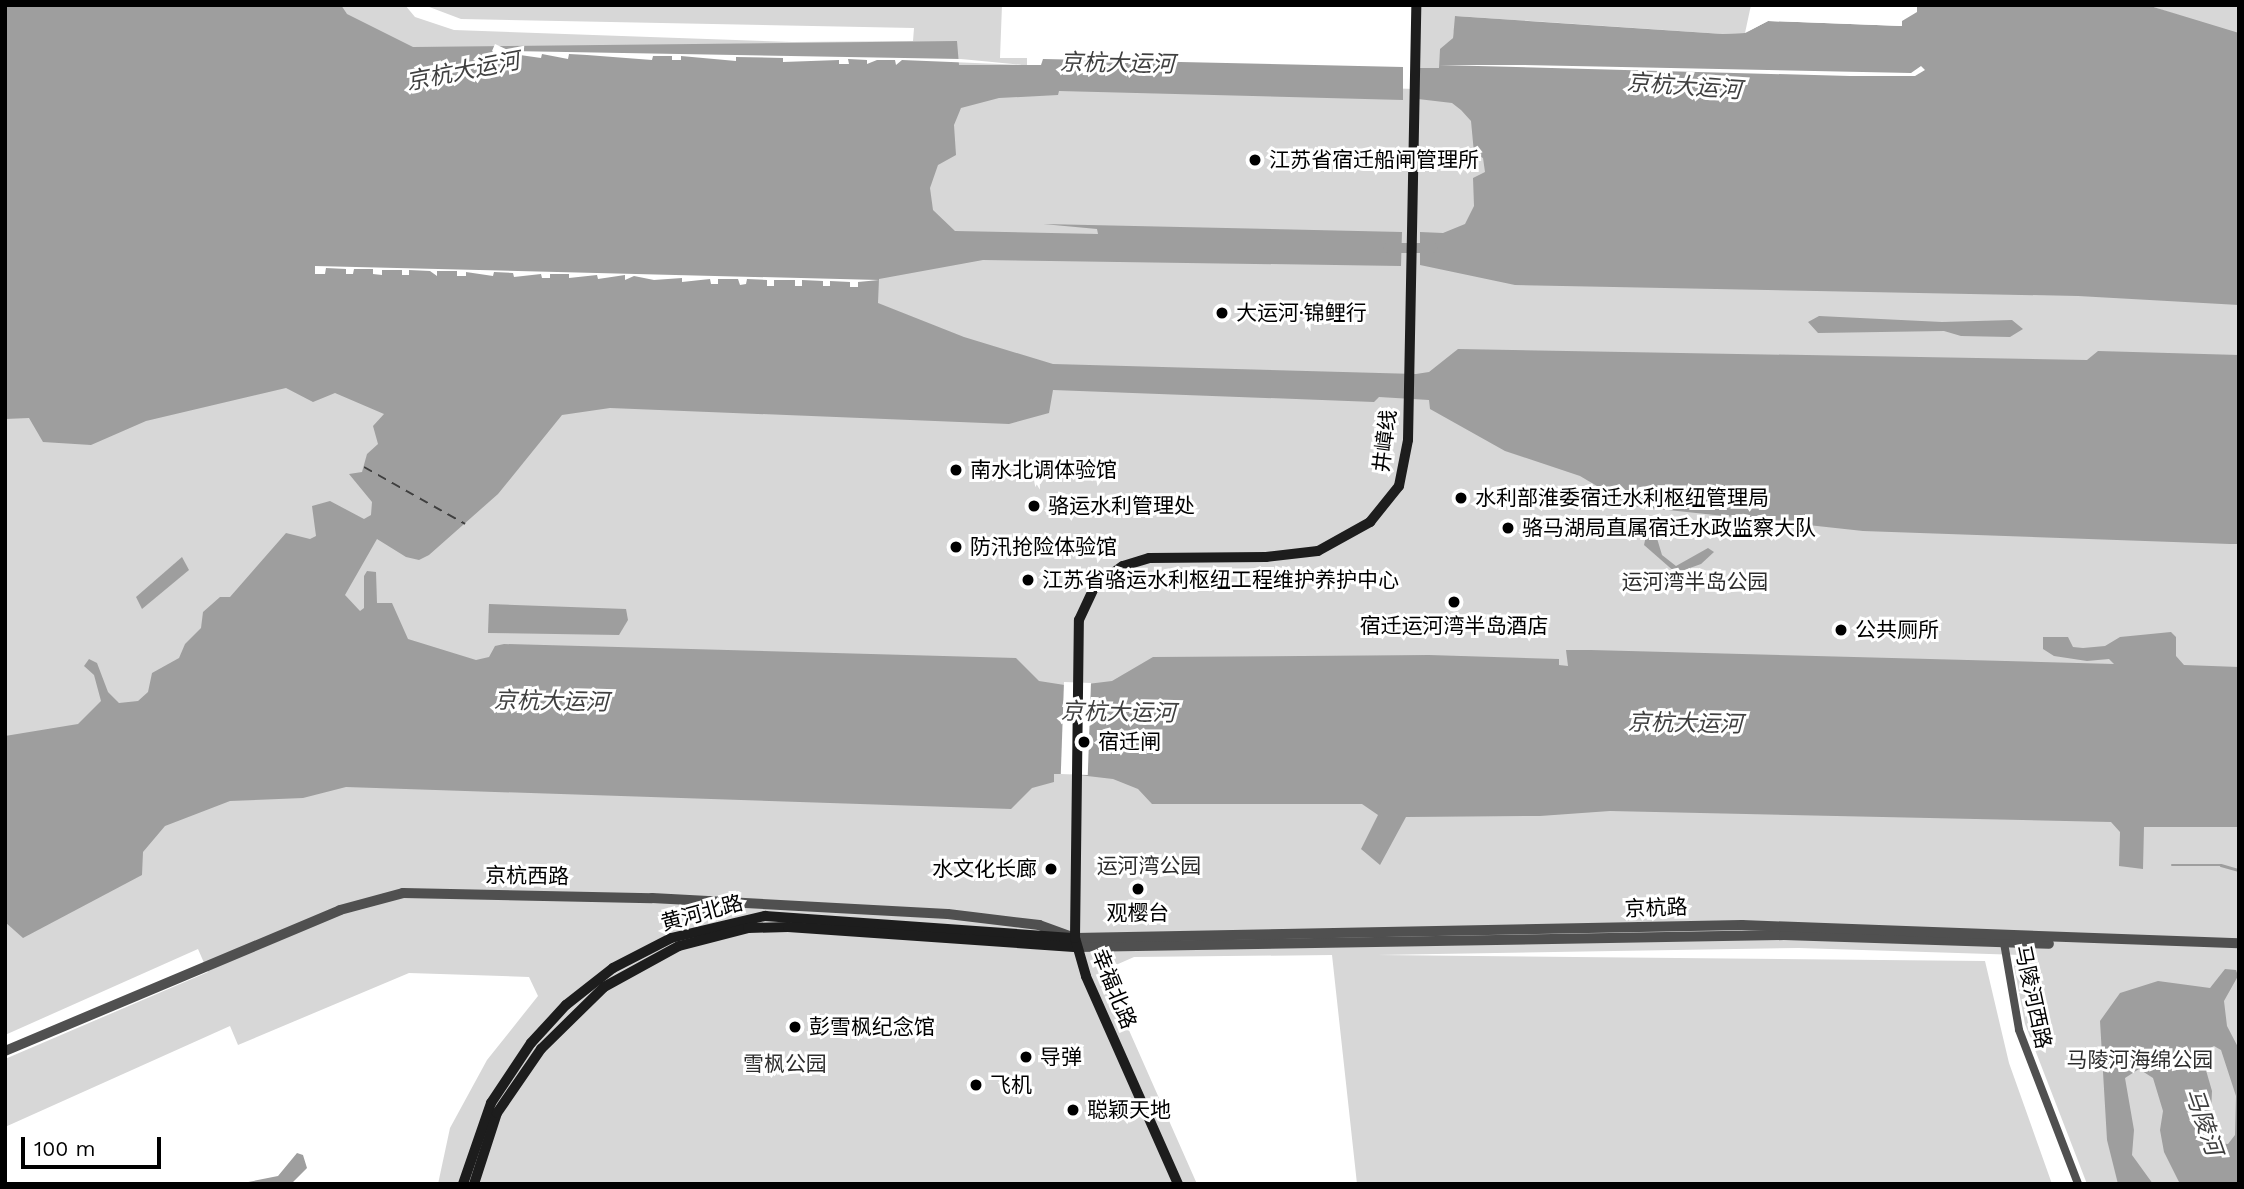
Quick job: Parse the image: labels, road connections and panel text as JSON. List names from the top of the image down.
{
  "streets": {
    "main road": ["井嶂线", "黄河北路", "幸福北路"],
    "street": ["京杭西路", "京杭路", "马陵河西路"]
  },
  "crossings": [
    ["井嶂线", "幸福北路"],
    ["京杭西路", "京杭路"],
    ["京杭西路", "黄河北路"],
    ["京杭西路", "幸福北路"],
    ["京杭路", "黄河北路"],
    ["京杭路", "幸福北路"],
    ["京杭路", "马陵河西路"],
    ["黄河北路", "幸福北路"]
  ],
  "water": ["京杭大运河", "马陵河"],
  "parks": [
    "运河湾半岛公园",
    "运河湾公园",
    "马陵河海绵公园",
    "雪枫公园"
  ],
  "places": [
    "江苏省宿迁船闸管理所",
    "大运河·锦鲤行",
    "南水北调体验馆",
    "水利部淮委宿迁水利枢纽管理局",
    "骆运水利管理处",
    "骆马湖局直属宿迁水政监察大队",
    "防汛抢险体验馆",
    "江苏省骆运水利枢纽工程维护养护中心",
    "宿迁运河湾半岛酒店",
    "公共厕所",
    "宿迁闸",
    "水文化长廊",
    "观樱台",
    "彭雪枫纪念馆",
    "导弹",
    "飞机",
    "聪颖天地"
  ],
  "scale_bar": "100 m"
}
